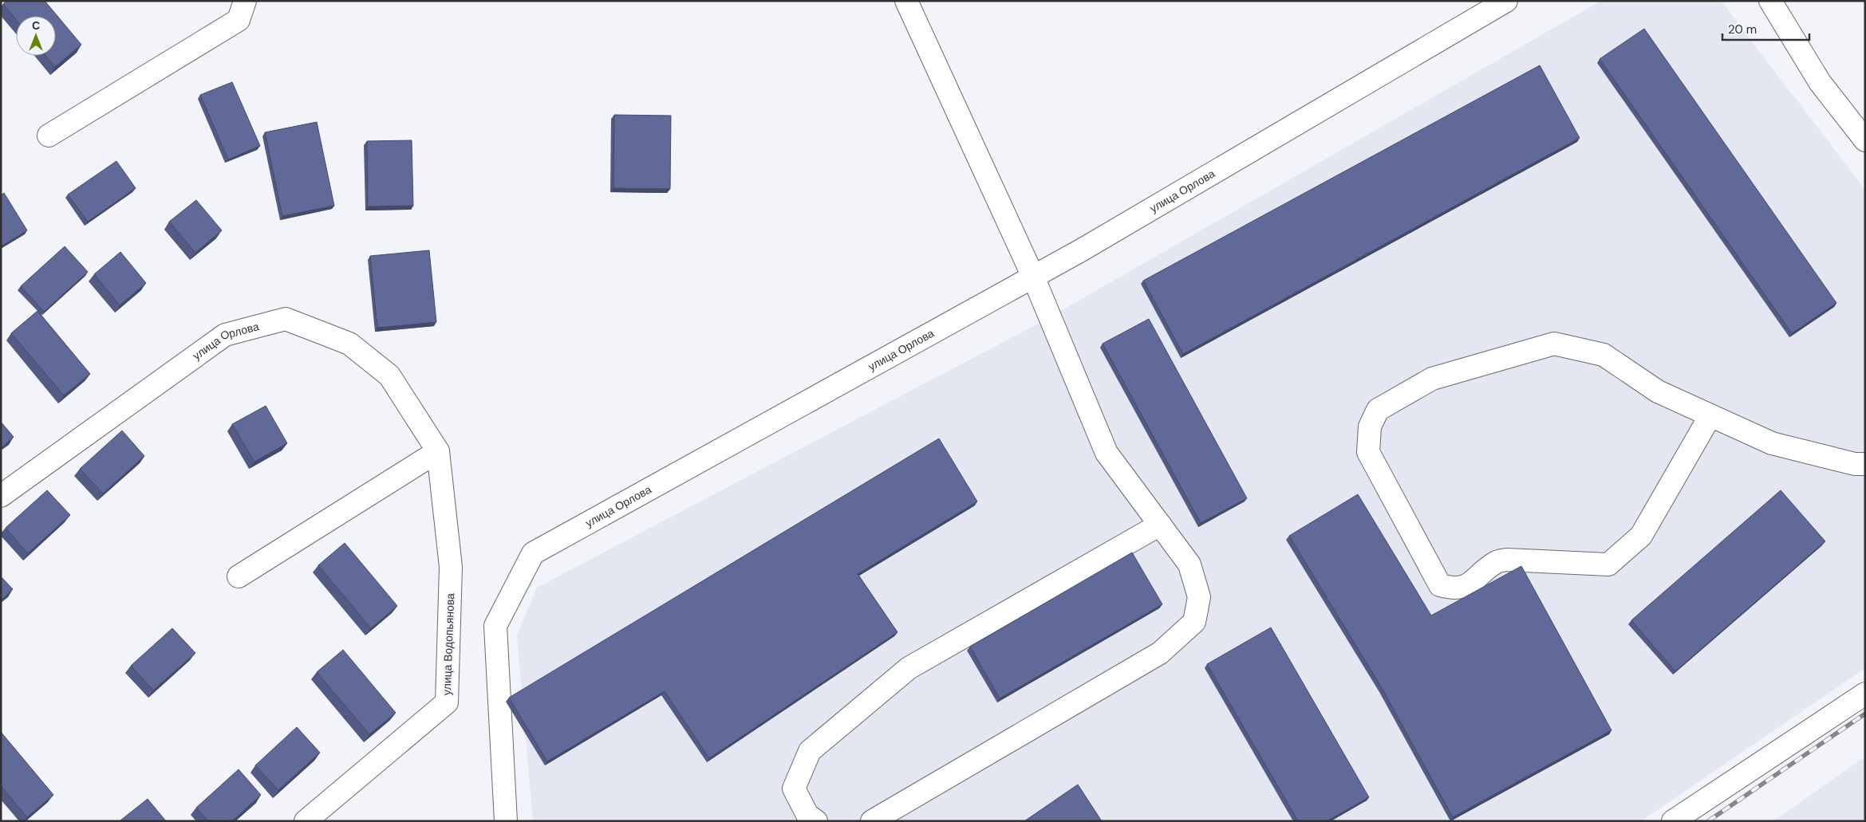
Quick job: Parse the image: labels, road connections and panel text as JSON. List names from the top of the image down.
{
  "streets": {
    "street": ["улица Орлова", "улица Водопьянова"]
  },
  "crossings": [
    ["улица Орлова", "улица Водопьянова"]
  ],
  "scale_bar": "20 m",
  "north": "top"
}
